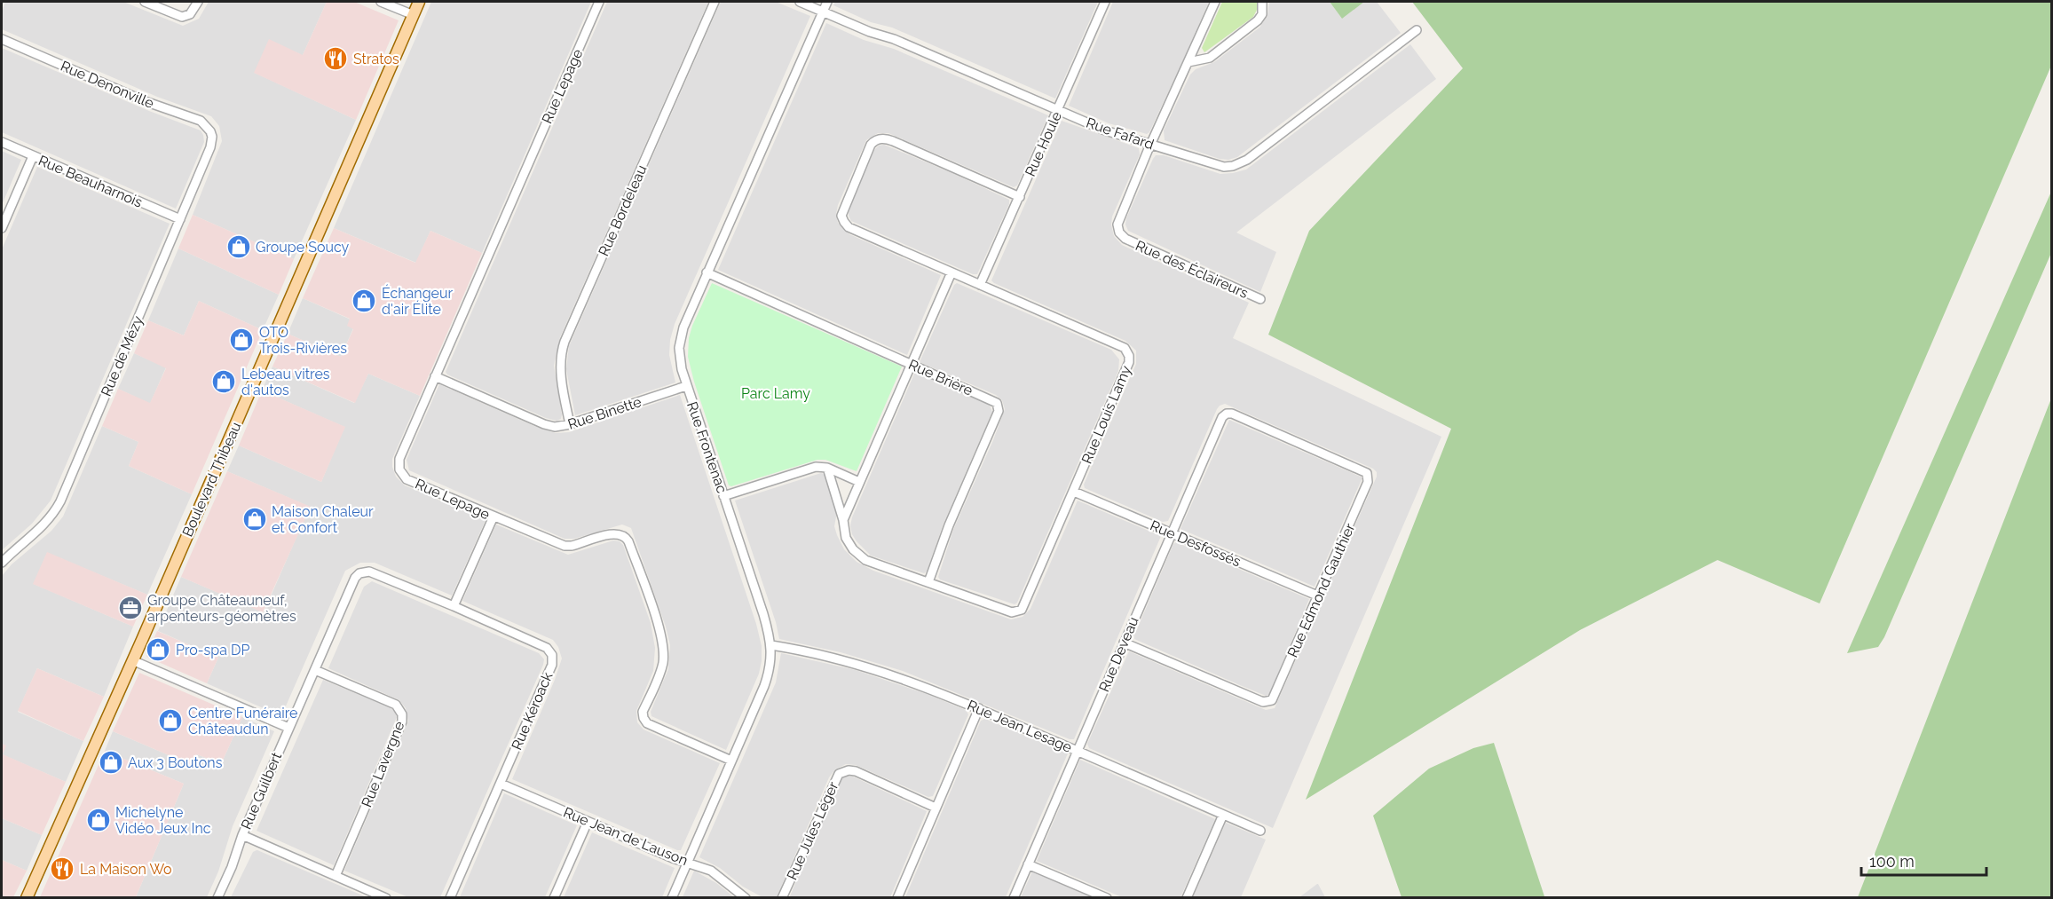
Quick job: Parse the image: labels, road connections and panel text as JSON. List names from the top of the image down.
{
  "streets": {
    "main road": ["Boulevard Thibeau"],
    "street": [
      "Rue Denonville",
      "Rue Lepage",
      "Rue Fafard",
      "Rue Houle",
      "Rue Beauharnois",
      "Rue Bordeleau",
      "Rue des Éclaireurs",
      "Rue de Mézy",
      "Rue Brière",
      "Rue Binette",
      "Rue Louis Lamy",
      "Rue Frontenac",
      "Rue Desfossés",
      "Rue Edmond Gauthier",
      "Rue Deveau",
      "Rue Kéroack",
      "Rue Jean Lesage",
      "Rue Lavergne",
      "Rue Guilbert",
      "Rue Jules Léger",
      "Rue Jean de Lauson"
    ]
  },
  "crossings": [
    ["Rue Denonville", "Rue de Mézy"],
    ["Rue Lepage", "Rue Binette"],
    ["Rue Lepage", "Rue Frontenac"],
    ["Rue Fafard", "Rue Houle"],
    ["Rue Fafard", "Rue des Éclaireurs"],
    ["Rue Fafard", "Rue Frontenac"],
    ["Rue Houle", "Rue Louis Lamy"],
    ["Rue Beauharnois", "Rue de Mézy"],
    ["Rue Bordeleau", "Rue Binette"],
    ["Rue Brière", "Rue Louis Lamy"],
    ["Rue Brière", "Rue Frontenac"],
    ["Rue Binette", "Rue Frontenac"],
    ["Rue Louis Lamy", "Rue Desfossés"],
    ["Rue Frontenac", "Rue Jean Lesage"],
    ["Rue Frontenac", "Rue Jean de Lauson"],
    ["Rue Desfossés", "Rue Edmond Gauthier"],
    ["Rue Desfossés", "Rue Deveau"],
    ["Rue Edmond Gauthier", "Rue Deveau"],
    ["Rue Deveau", "Rue Jean Lesage"],
    ["Rue Kéroack", "Rue Guilbert"],
    ["Rue Kéroack", "Rue Jean de Lauson"],
    ["Rue Lavergne", "Rue Guilbert"]
  ],
  "parks": ["Parc Lamy"],
  "places": {
    "restaurant": ["Stratos", "La Maison Wo"],
    "shop": [
      "Groupe Soucy",
      "Échangeur d'air Élite",
      "OTO Trois-Rivières",
      "Lebeau vitres d'autos",
      "Maison Chaleur et Confort",
      "Pro-spa DP",
      "Centre Funéraire Châteaudun",
      "Aux 3 Boutons",
      "Michelyne Vidéo Jeux Inc"
    ],
    "office": ["Groupe Châteauneuf, arpenteurs-géomètres"]
  },
  "scale_bar": "100 m"
}
